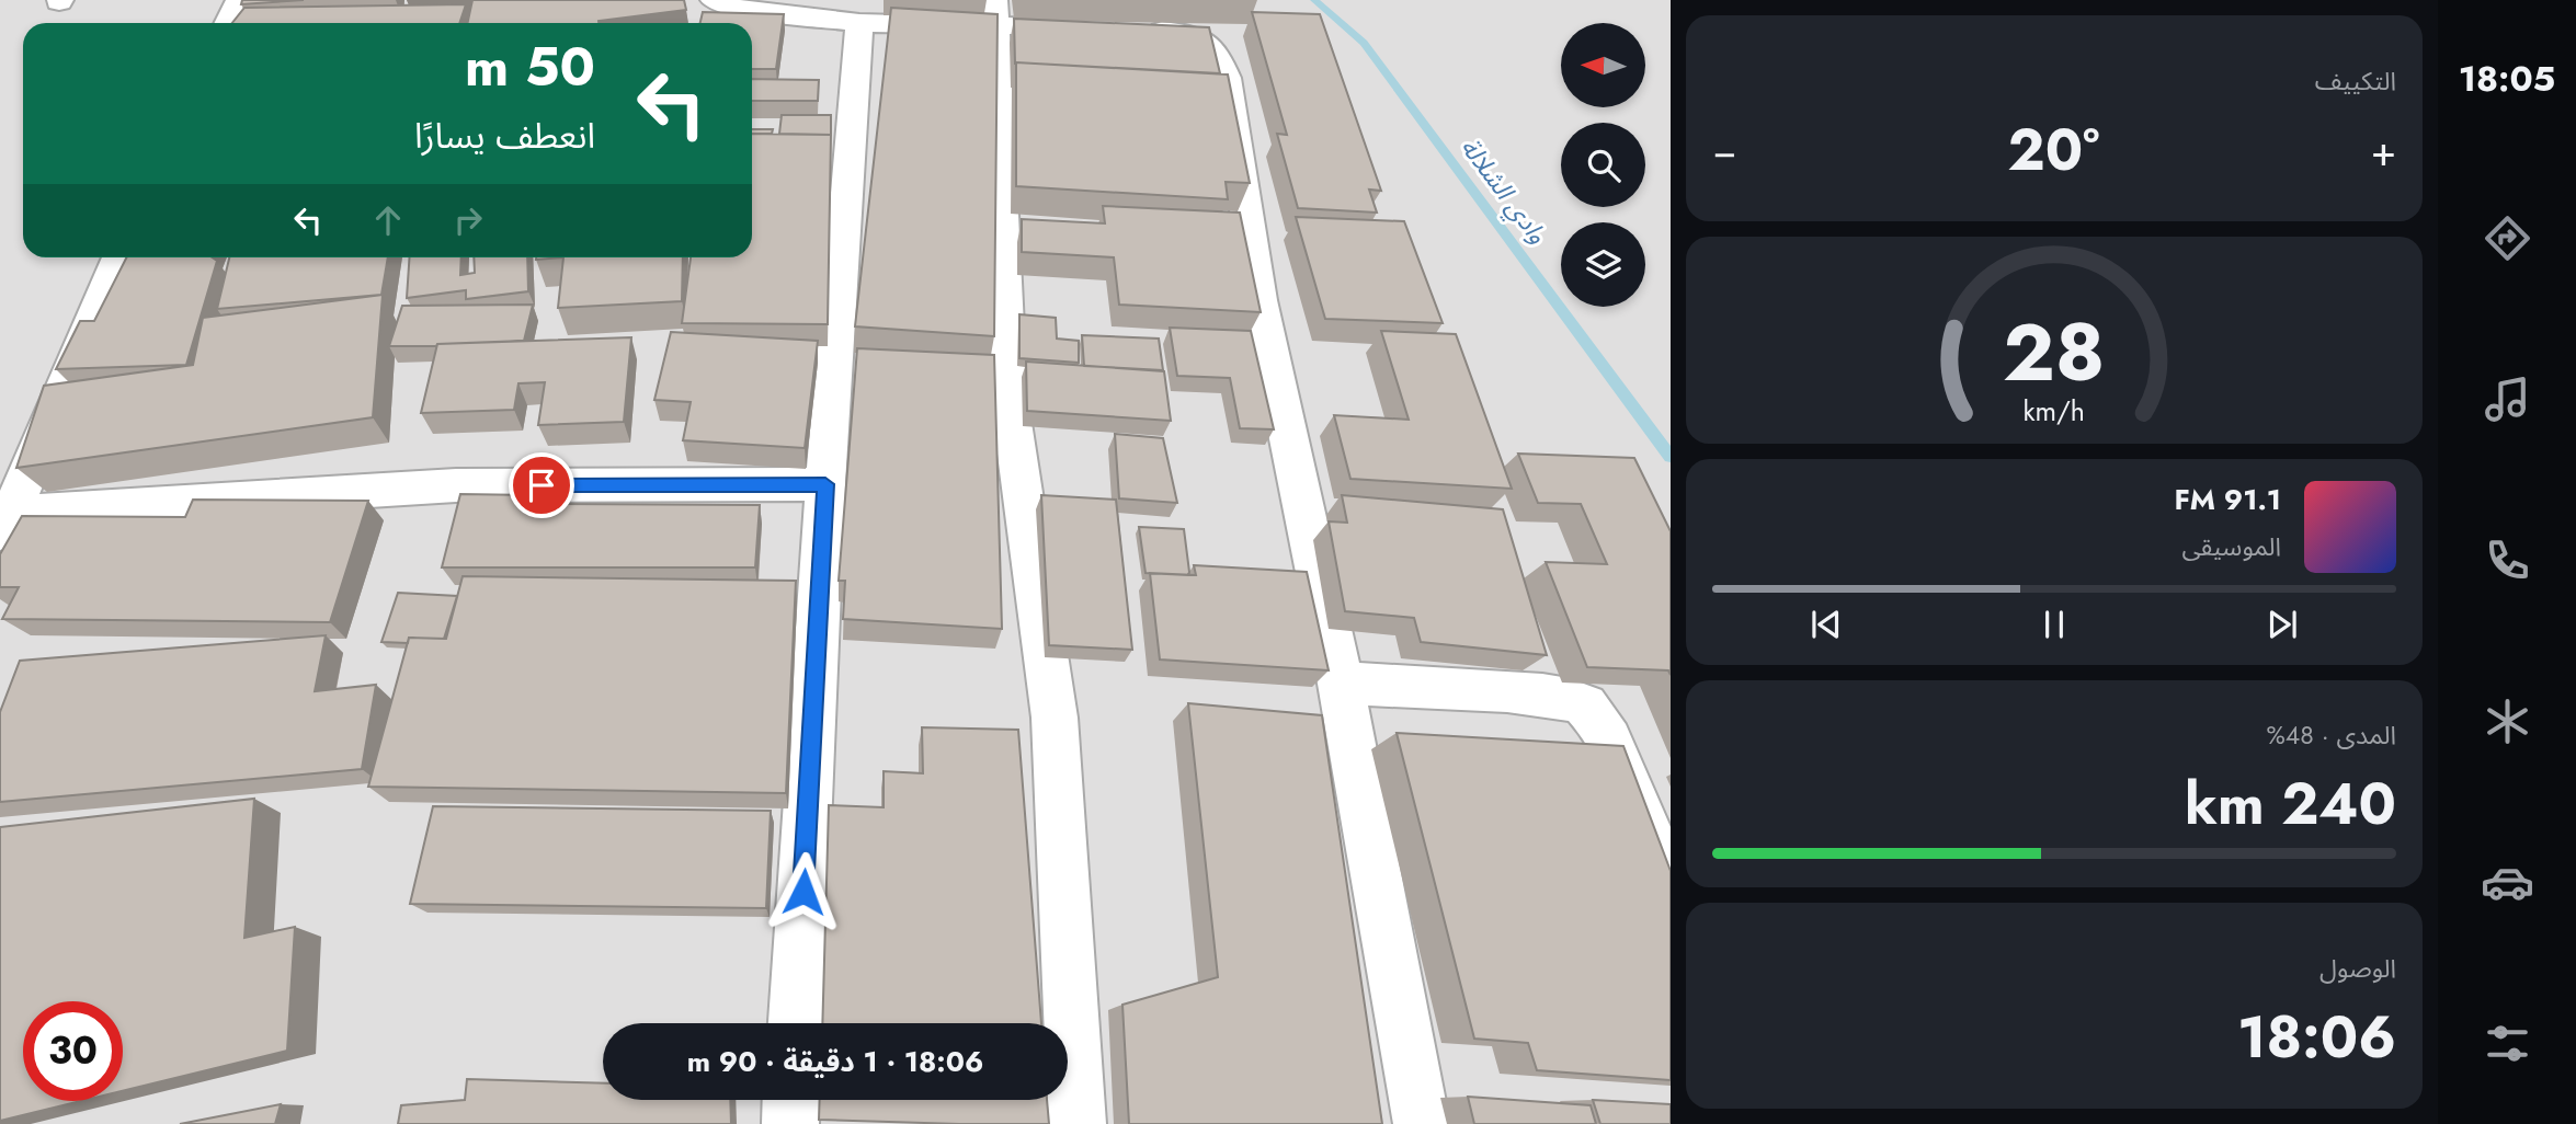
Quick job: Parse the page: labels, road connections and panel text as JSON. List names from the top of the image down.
{
  "water": ["وادي الشلالة"],
  "north": "left",
  "page": {
    "tabs": "18:05",
    "tile": [
      "التكييف",
      ["المدى · 48%", "240 km"],
      ["الوصول", "18:06"]
    ],
    "turn": ["50 m", "انعطف يسارًا"],
    "heat": ["−", "20°", "+"],
    "song": ["91.1 FM", "الموسيقى"],
    "limit": "30",
    "trip": "18:06 · 1 دقيقة · 90 m",
    "gauge": ["28", "km/h"]
  }
}
